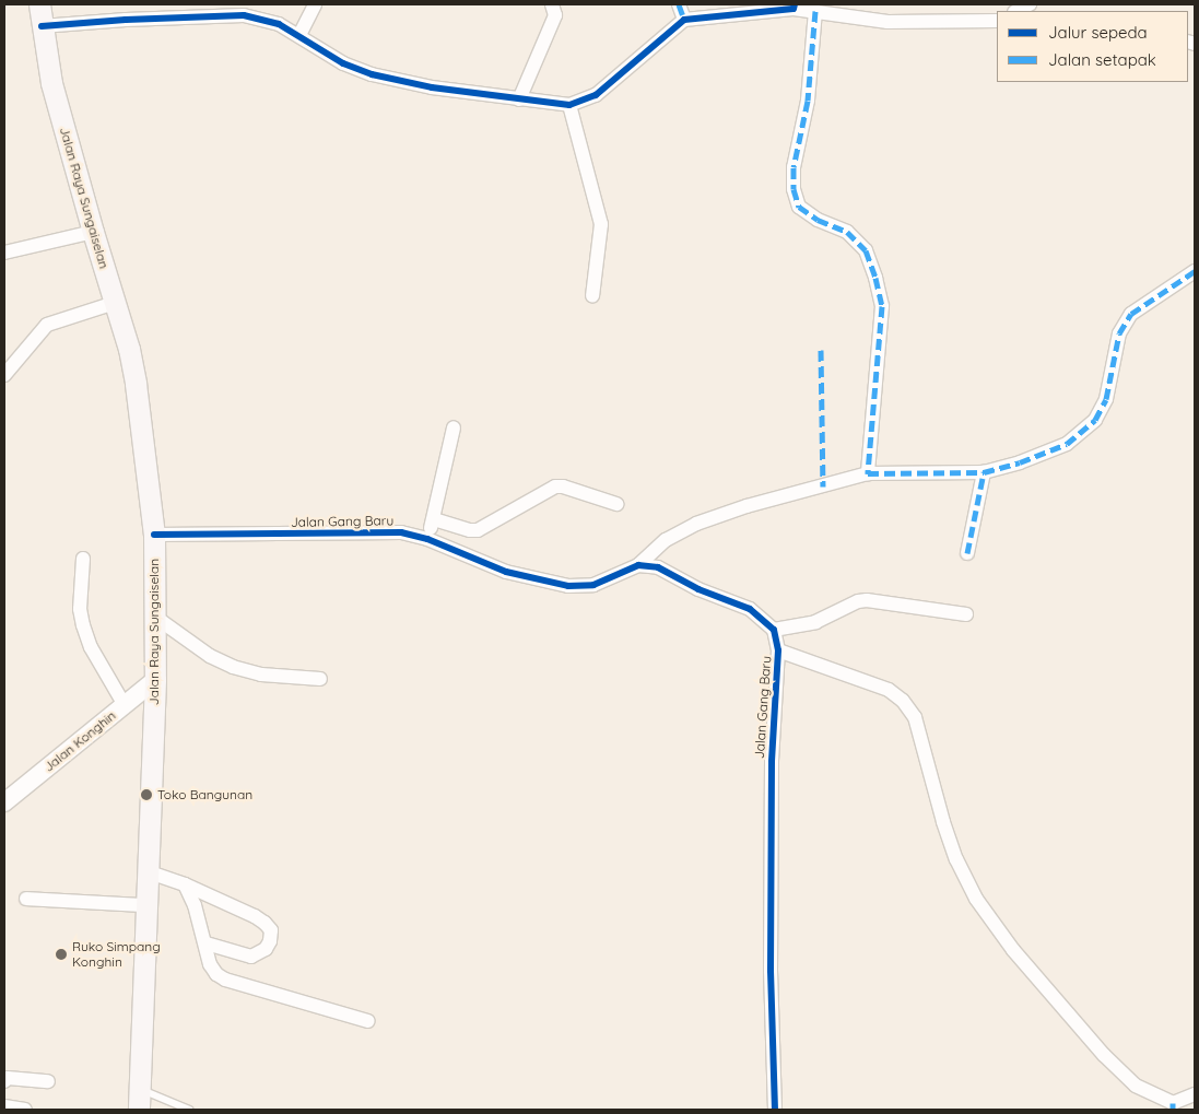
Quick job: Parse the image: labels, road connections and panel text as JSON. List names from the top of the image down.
{
  "streets": {
    "main road": ["Jalan Raya Sungaiselan"],
    "street": ["Jalan Gang Baru", "Jalan Konghin"]
  },
  "crossings": [
    ["Jalan Raya Sungaiselan", "Jalan Gang Baru"],
    ["Jalan Raya Sungaiselan", "Jalan Konghin"]
  ],
  "places": ["Toko Bangunan", "Ruko Simpang Konghin"],
  "legend": ["Jalur sepeda", "Jalan setapak"]
}
